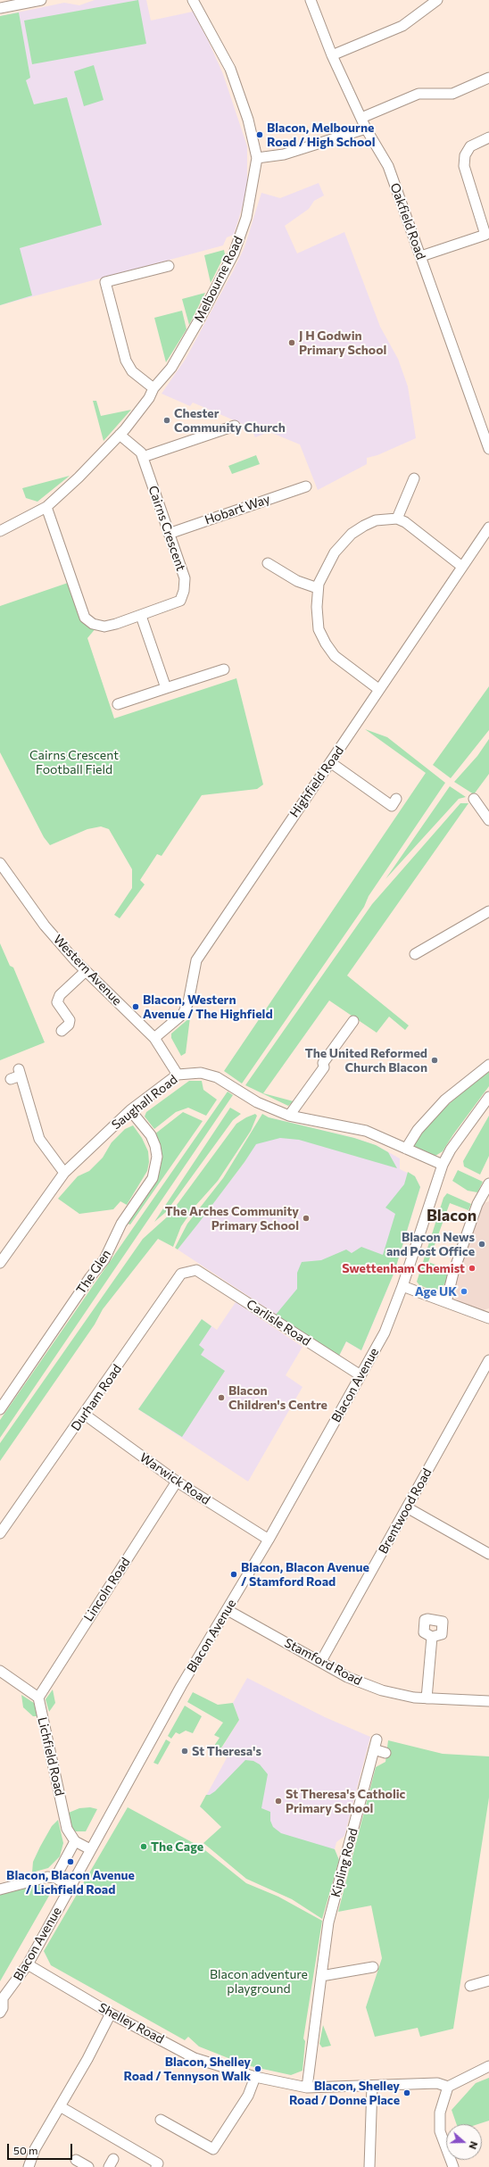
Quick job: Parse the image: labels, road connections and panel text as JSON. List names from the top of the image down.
{
  "streets": {
    "street": [
      "Oakfield Road",
      "Melbourne Road",
      "Hobart Way",
      "Cairns Crescent",
      "Highfield Road",
      "Western Avenue",
      "Saughall Road",
      "The Glen",
      "Carlisle Road",
      "Blacon Avenue",
      "Durham Road",
      "Warwick Road",
      "Brentwood Road",
      "Lincoln Road",
      "Stamford Road",
      "Lichfield Road",
      "Kipling Road",
      "Shelley Road"
    ]
  },
  "crossings": [
    ["Melbourne Road", "Cairns Crescent"],
    ["Hobart Way", "Cairns Crescent"],
    ["Highfield Road", "Western Avenue"],
    ["Western Avenue", "Saughall Road"],
    ["Saughall Road", "The Glen"],
    ["Saughall Road", "Blacon Avenue"],
    ["Carlisle Road", "Blacon Avenue"],
    ["Carlisle Road", "Durham Road"],
    ["Blacon Avenue", "Warwick Road"],
    ["Blacon Avenue", "Stamford Road"],
    ["Blacon Avenue", "Shelley Road"],
    ["Durham Road", "Warwick Road"],
    ["Warwick Road", "Lincoln Road"],
    ["Brentwood Road", "Stamford Road"],
    ["Lincoln Road", "Lichfield Road"],
    ["Kipling Road", "Shelley Road"]
  ],
  "districts": ["Blacon"],
  "parks": ["Cairns Crescent Football Field", "Blacon adventure playground"],
  "places": [
    "Blacon, Melbourne Road / High School",
    "J H Godwin Primary School",
    "Chester Community Church",
    "Blacon, Western Avenue / The Highfield",
    "The United Reformed Church Blacon",
    "The Arches Community Primary School",
    "Blacon News and Post Office",
    "Swettenham Chemist",
    "Age UK",
    "Blacon Children's Centre",
    "Blacon, Blacon Avenue / Stamford Road",
    "St Theresa's",
    "St Theresa's Catholic Primary School",
    "The Cage",
    "Blacon, Blacon Avenue / Lichfield Road",
    "Blacon, Shelley Road / Tennyson Walk",
    "Blacon, Shelley Road / Donne Place"
  ],
  "scale_bar": "50 m",
  "north": "right"
}
